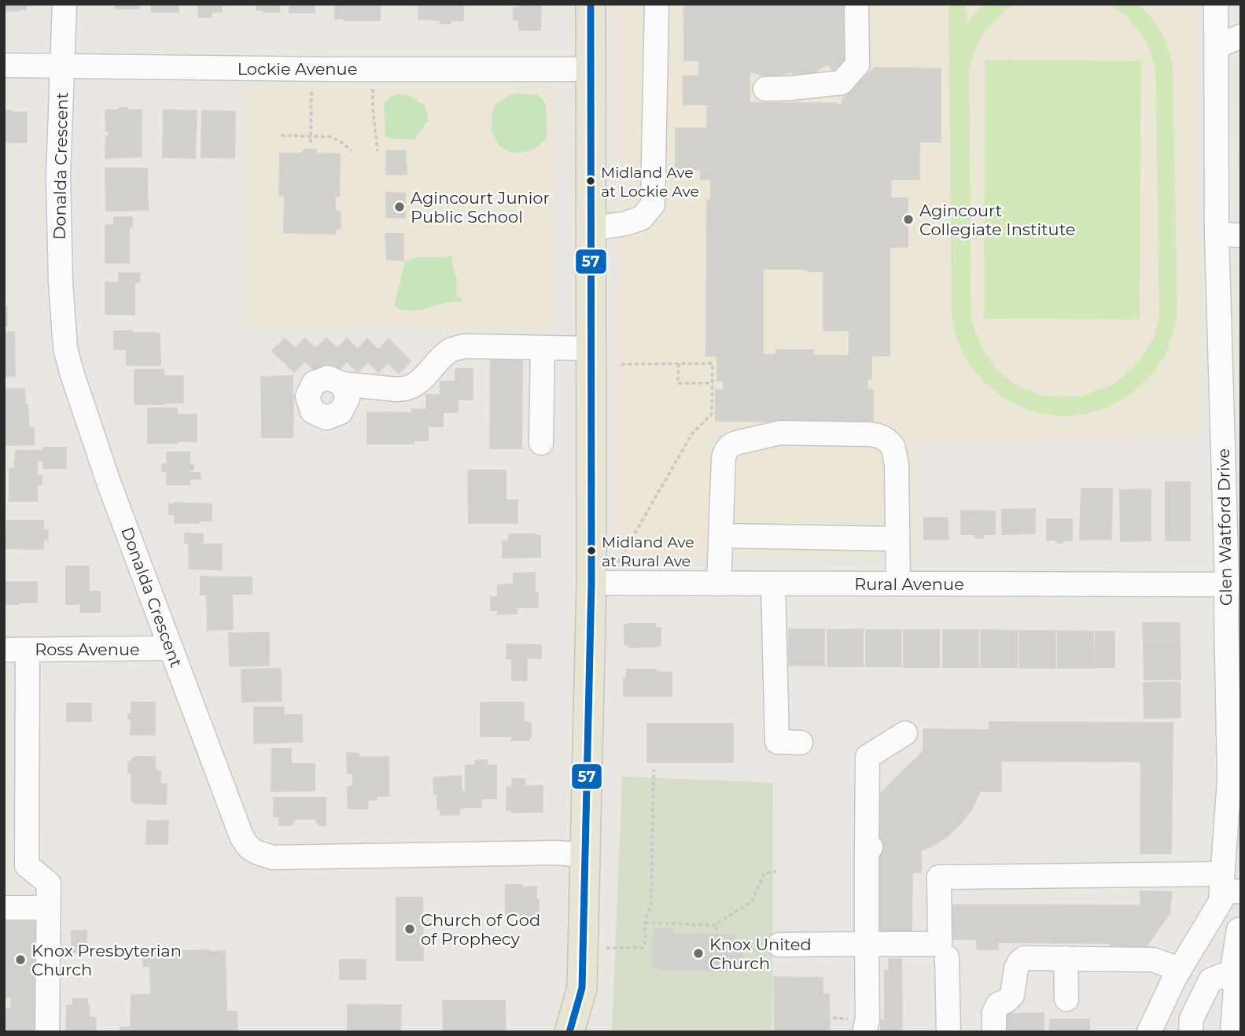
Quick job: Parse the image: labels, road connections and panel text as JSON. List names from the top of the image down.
{
  "streets": {
    "street": [
      "Lockie Avenue",
      "Donalda Crescent",
      "Glen Watford Drive",
      "Rural Avenue",
      "Ross Avenue"
    ]
  },
  "crossings": [
    ["Lockie Avenue", "Donalda Crescent"],
    ["Donalda Crescent", "Ross Avenue"],
    ["Glen Watford Drive", "Rural Avenue"]
  ],
  "places": [
    "Midland Ave at Lockie Ave",
    "Agincourt Junior Public School",
    "Agincourt Collegiate Institute",
    "Midland Ave at Rural Ave",
    "Church of God of Prophecy",
    "Knox United Church",
    "Knox Presbyterian Church"
  ],
  "lines": ["transit line 57"]
}
